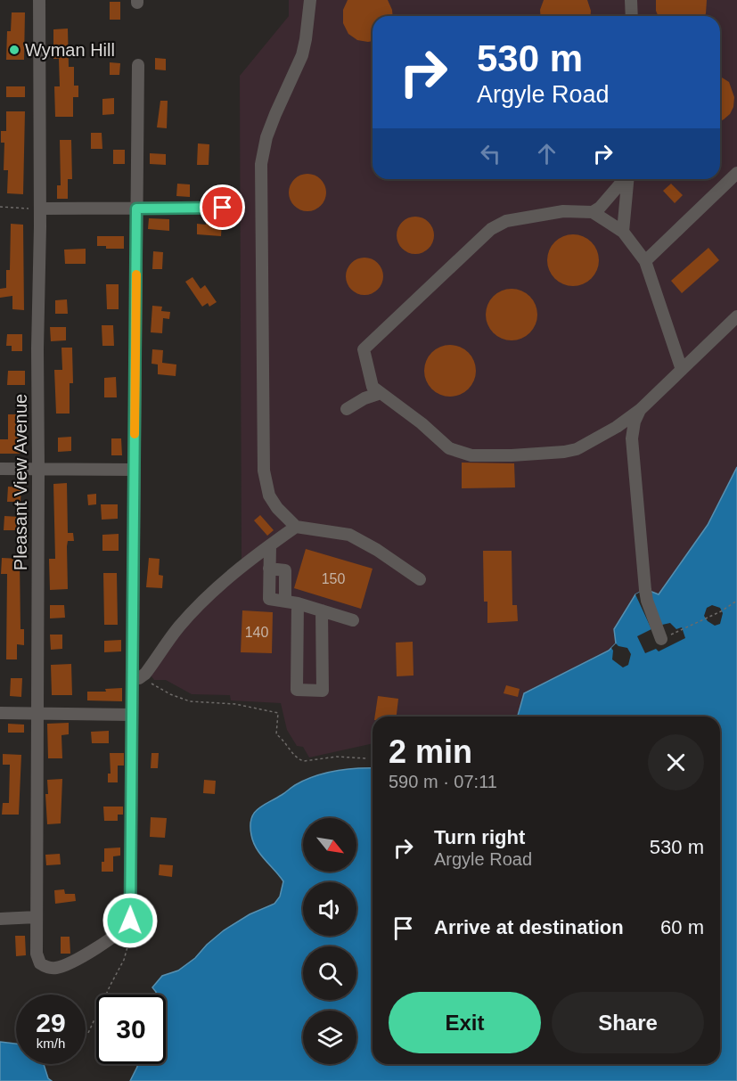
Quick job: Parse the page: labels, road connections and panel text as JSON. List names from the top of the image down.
{
  "streets": {
    "street": ["Pleasant View Avenue"]
  },
  "places": ["Wyman Hill"],
  "house_numbers": ["150", "140"],
  "north": "bottom right",
  "page": {
    "turn": ["530 m", "Argyle Road"],
    "heading": ["2 min", "590 m · 07:11"],
    "list": [
      {
        "name": "Turn right",
        "note": "Argyle Road",
        "value": "530 m"
      },
      {
        "name": "Arrive at destination",
        "value": "60 m"
      }
    ],
    "buttons": ["Exit", "Share"],
    "speed": "29 km/h",
    "limit": "30"
  }
}
